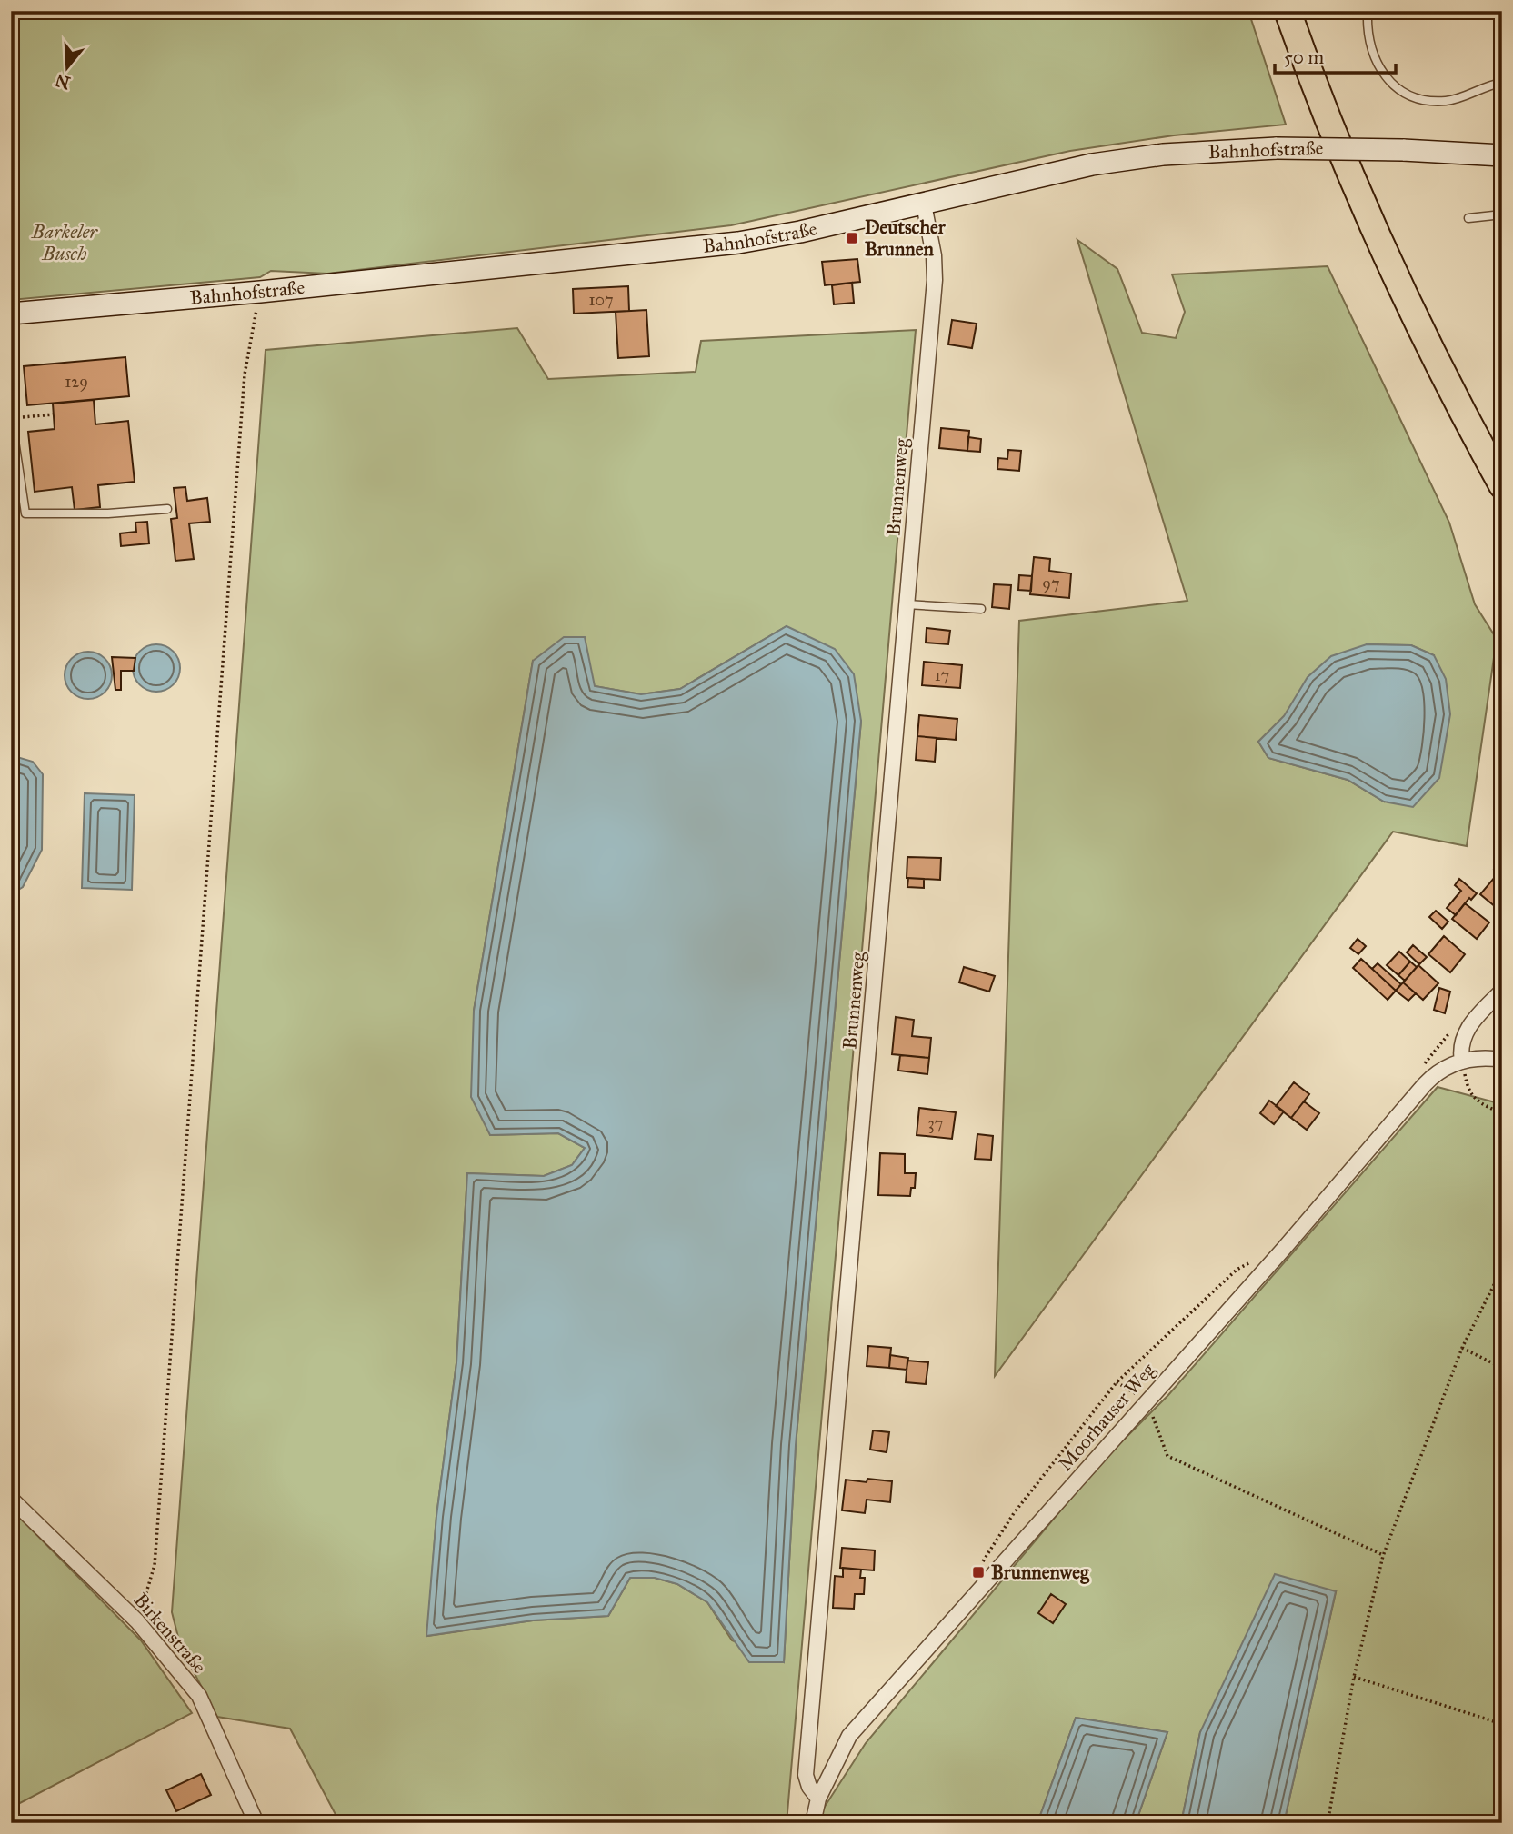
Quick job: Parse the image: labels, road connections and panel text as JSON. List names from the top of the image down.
{
  "streets": {
    "street": [
      "Bahnhofstraße",
      "Brunnenweg",
      "Moorhauser Weg",
      "Birkenstraße"
    ]
  },
  "crossings": [
    ["Bahnhofstraße", "Brunnenweg"],
    ["Brunnenweg", "Moorhauser Weg"]
  ],
  "parks": ["Barkeler Busch"],
  "places": {
    "transit": ["Deutscher Brunnen", "Brunnenweg"]
  },
  "house_numbers": [
    "107",
    "129",
    "97",
    "17",
    "37"
  ],
  "scale_bar": "50 m",
  "north": "bottom"
}
